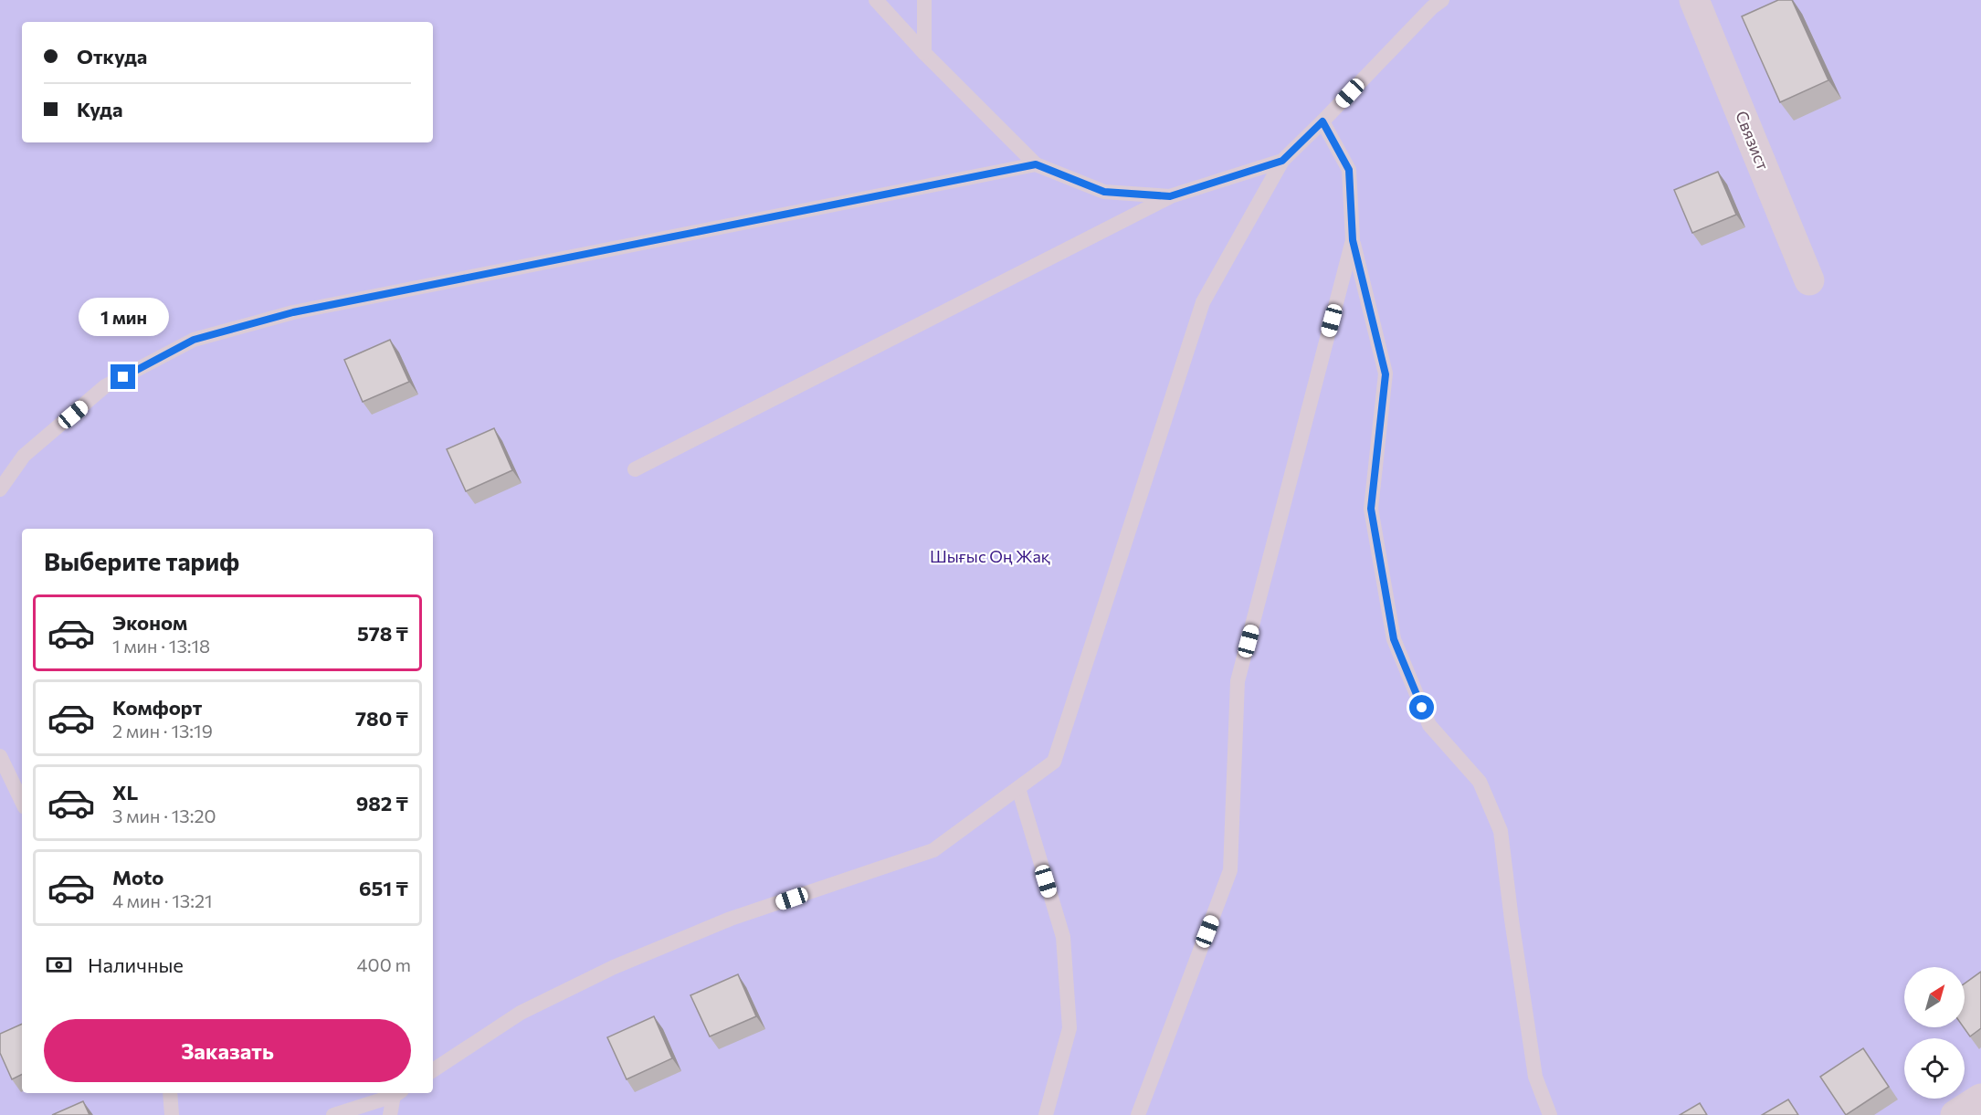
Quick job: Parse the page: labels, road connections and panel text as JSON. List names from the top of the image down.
{
  "streets": {
    "street": ["Связист"]
  },
  "parks": ["Шығыс Оң Жақ"],
  "north": "top right",
  "page": {
    "banner": ["Откуда", "Куда"],
    "bubble": "1 мин",
    "heading": "Выберите тариф",
    "list": [
      {
        "name": "Эконом",
        "note": "1 мин · 13:18",
        "value": "578 ₸"
      },
      {
        "name": "Комфорт",
        "note": "2 мин · 13:19",
        "value": "780 ₸"
      },
      {
        "name": "XL",
        "note": "3 мин · 13:20",
        "value": "982 ₸"
      },
      {
        "name": "Moto",
        "note": "4 мин · 13:21",
        "value": "651 ₸"
      }
    ],
    "pay": ["Наличные", "400 m"],
    "buttons": "Заказать"
  }
}
